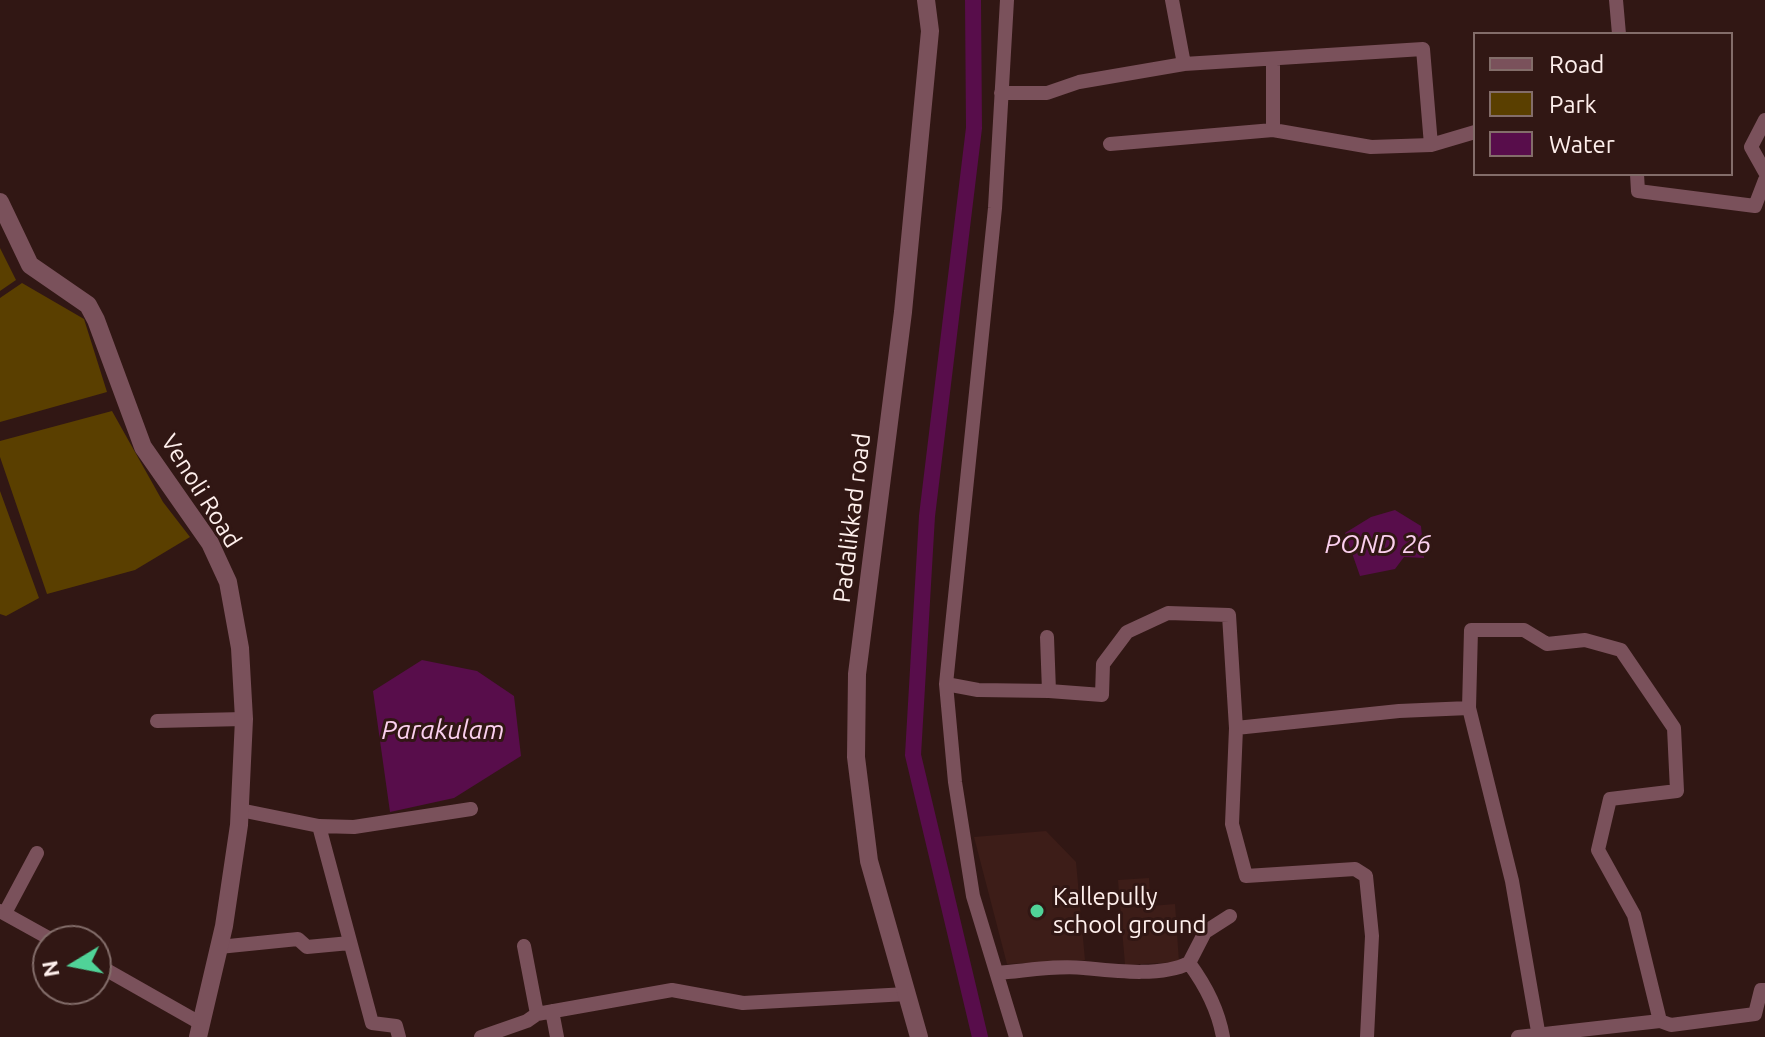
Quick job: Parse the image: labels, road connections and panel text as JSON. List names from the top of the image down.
{
  "streets": {
    "street": ["Venoli Road", "Padalikkad road"]
  },
  "water": ["POND 26", "Parakulam"],
  "places": ["Kallepully school ground"],
  "legend": ["Road", "Park", "Water"],
  "north": "left"
}
